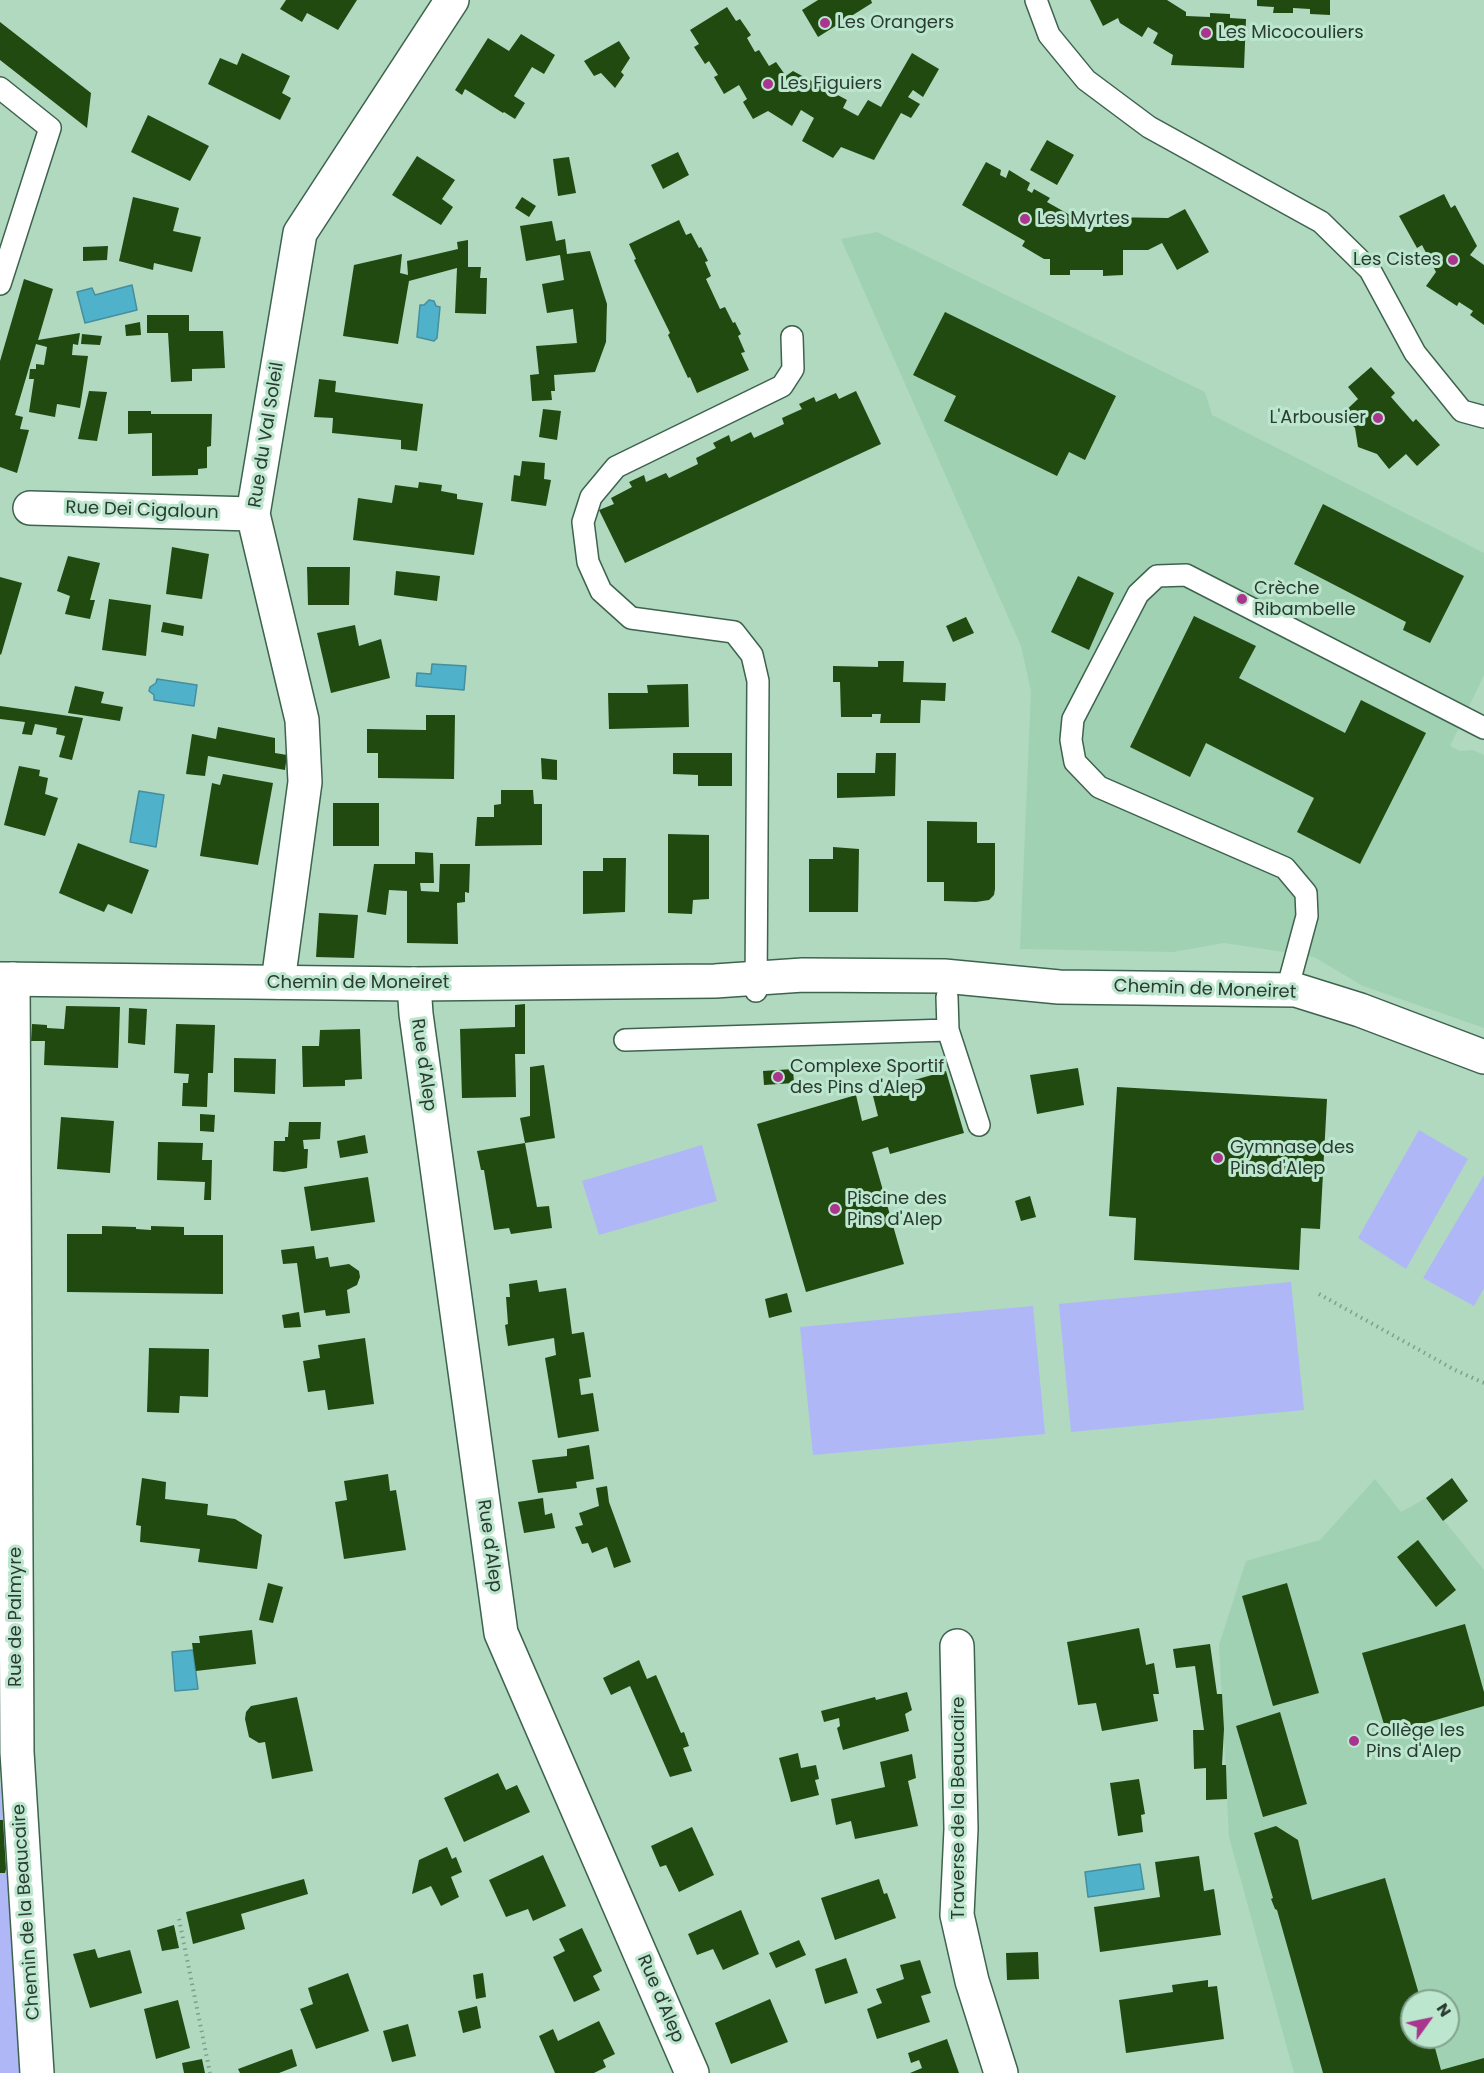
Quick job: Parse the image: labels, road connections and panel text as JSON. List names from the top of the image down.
{
  "streets": {
    "street": [
      "Rue du Val Soleil",
      "Rue Dei Cigaloun",
      "Chemin de Moneiret",
      "Rue d'Alep",
      "Rue de Palmyre",
      "Traverse de la Beaucaire",
      "Chemin de la Beaucaire"
    ]
  },
  "crossings": [
    ["Rue du Val Soleil", "Rue Dei Cigaloun"],
    ["Rue du Val Soleil", "Chemin de Moneiret"],
    ["Chemin de Moneiret", "Rue d'Alep"],
    ["Chemin de Moneiret", "Rue de Palmyre"],
    ["Rue de Palmyre", "Chemin de la Beaucaire"]
  ],
  "places": [
    "Les Orangers",
    "Les Micocouliers",
    "Les Figuiers",
    "Les Myrtes",
    "Les Cistes",
    "L'Arbousier",
    "Crèche Ribambelle",
    "Complexe Sportif des Pins d'Alep",
    "Gymnase des Pins d'Alep",
    "Piscine des Pins d'Alep",
    "Collège les Pins d'Alep"
  ],
  "north": "top right"
}
